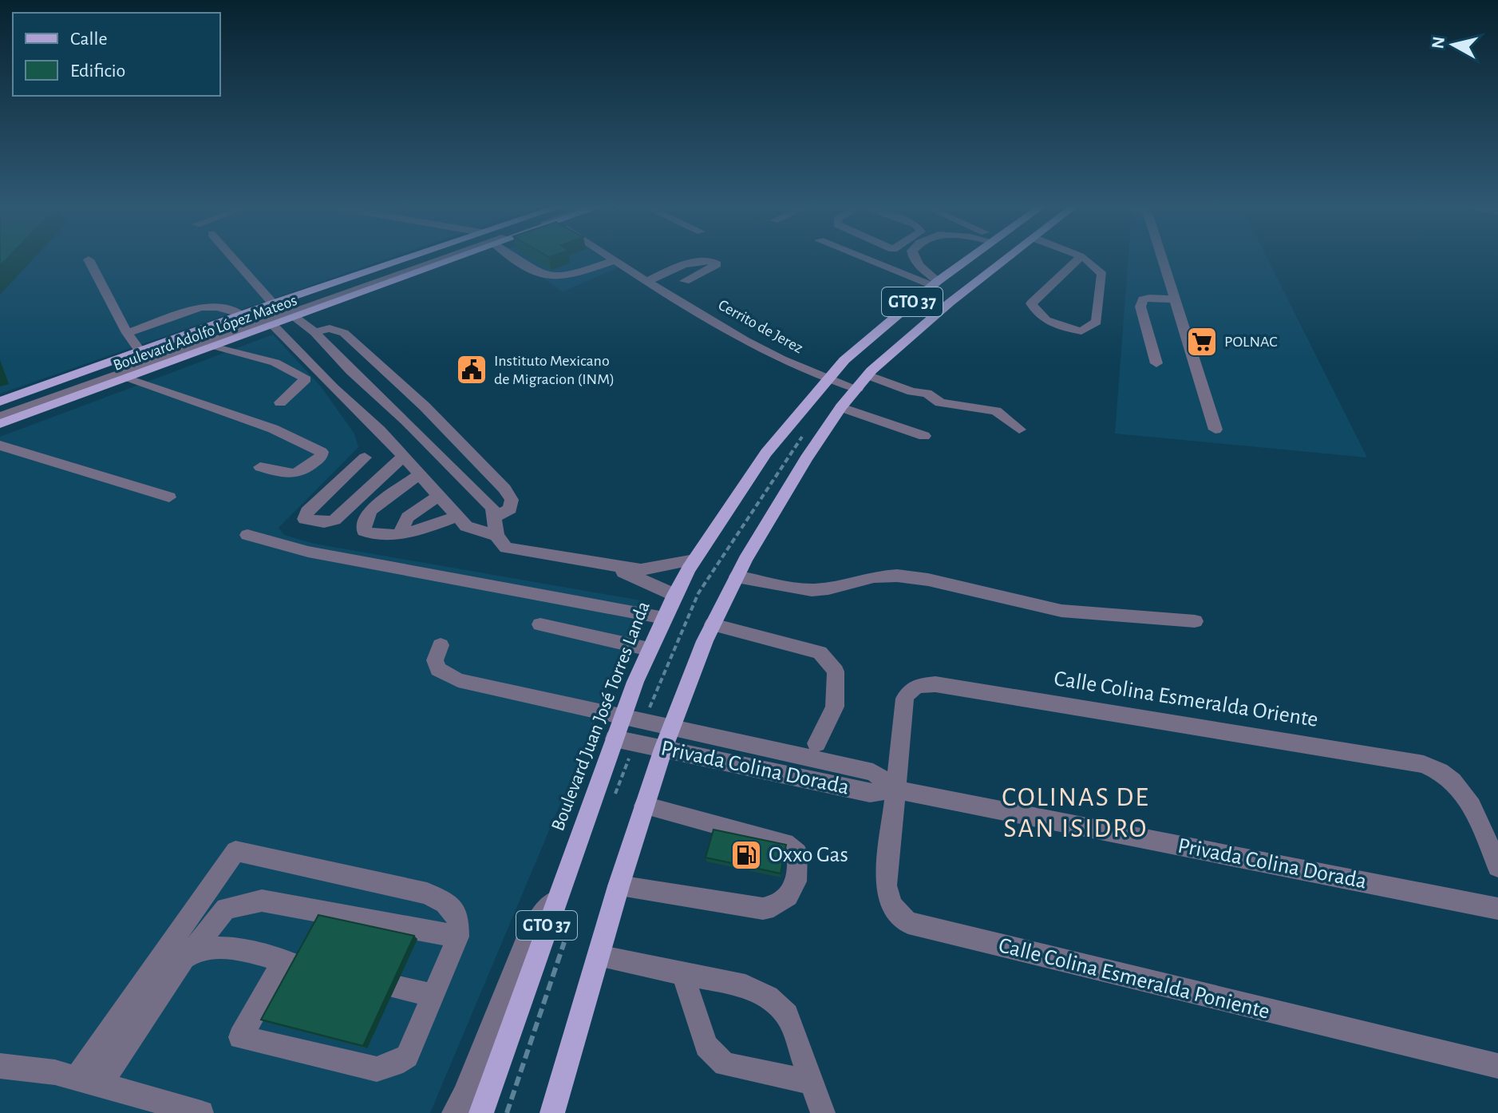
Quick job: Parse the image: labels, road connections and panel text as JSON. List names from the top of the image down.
{
  "streets": {
    "main road": ["GTO 37", "Boulevard Adolfo López Mateos", "Boulevard Juan José Torres Landa"],
    "street": [
      "Cerrito de Jerez",
      "Calle Colina Esmeralda Oriente",
      "Privada Colina Dorada",
      "Calle Colina Esmeralda Poniente"
    ]
  },
  "crossings": [
    ["GTO 37", "Cerrito de Jerez"],
    ["GTO 37", "Privada Colina Dorada"],
    ["Cerrito de Jerez", "Boulevard Juan José Torres Landa"],
    ["Calle Colina Esmeralda Oriente", "Privada Colina Dorada"],
    ["Calle Colina Esmeralda Oriente", "Calle Colina Esmeralda Poniente"],
    ["Boulevard Juan José Torres Landa", "Privada Colina Dorada"],
    ["Privada Colina Dorada", "Calle Colina Esmeralda Poniente"]
  ],
  "districts": ["COLINAS DE SAN ISIDRO"],
  "places": {
    "supermarket": ["POLNAC"],
    "public building": ["Instituto Mexicano de Migracion (INM)"],
    "fuel station": ["Oxxo Gas"]
  },
  "legend": ["Calle", "Edificio"],
  "north": "left"
}
